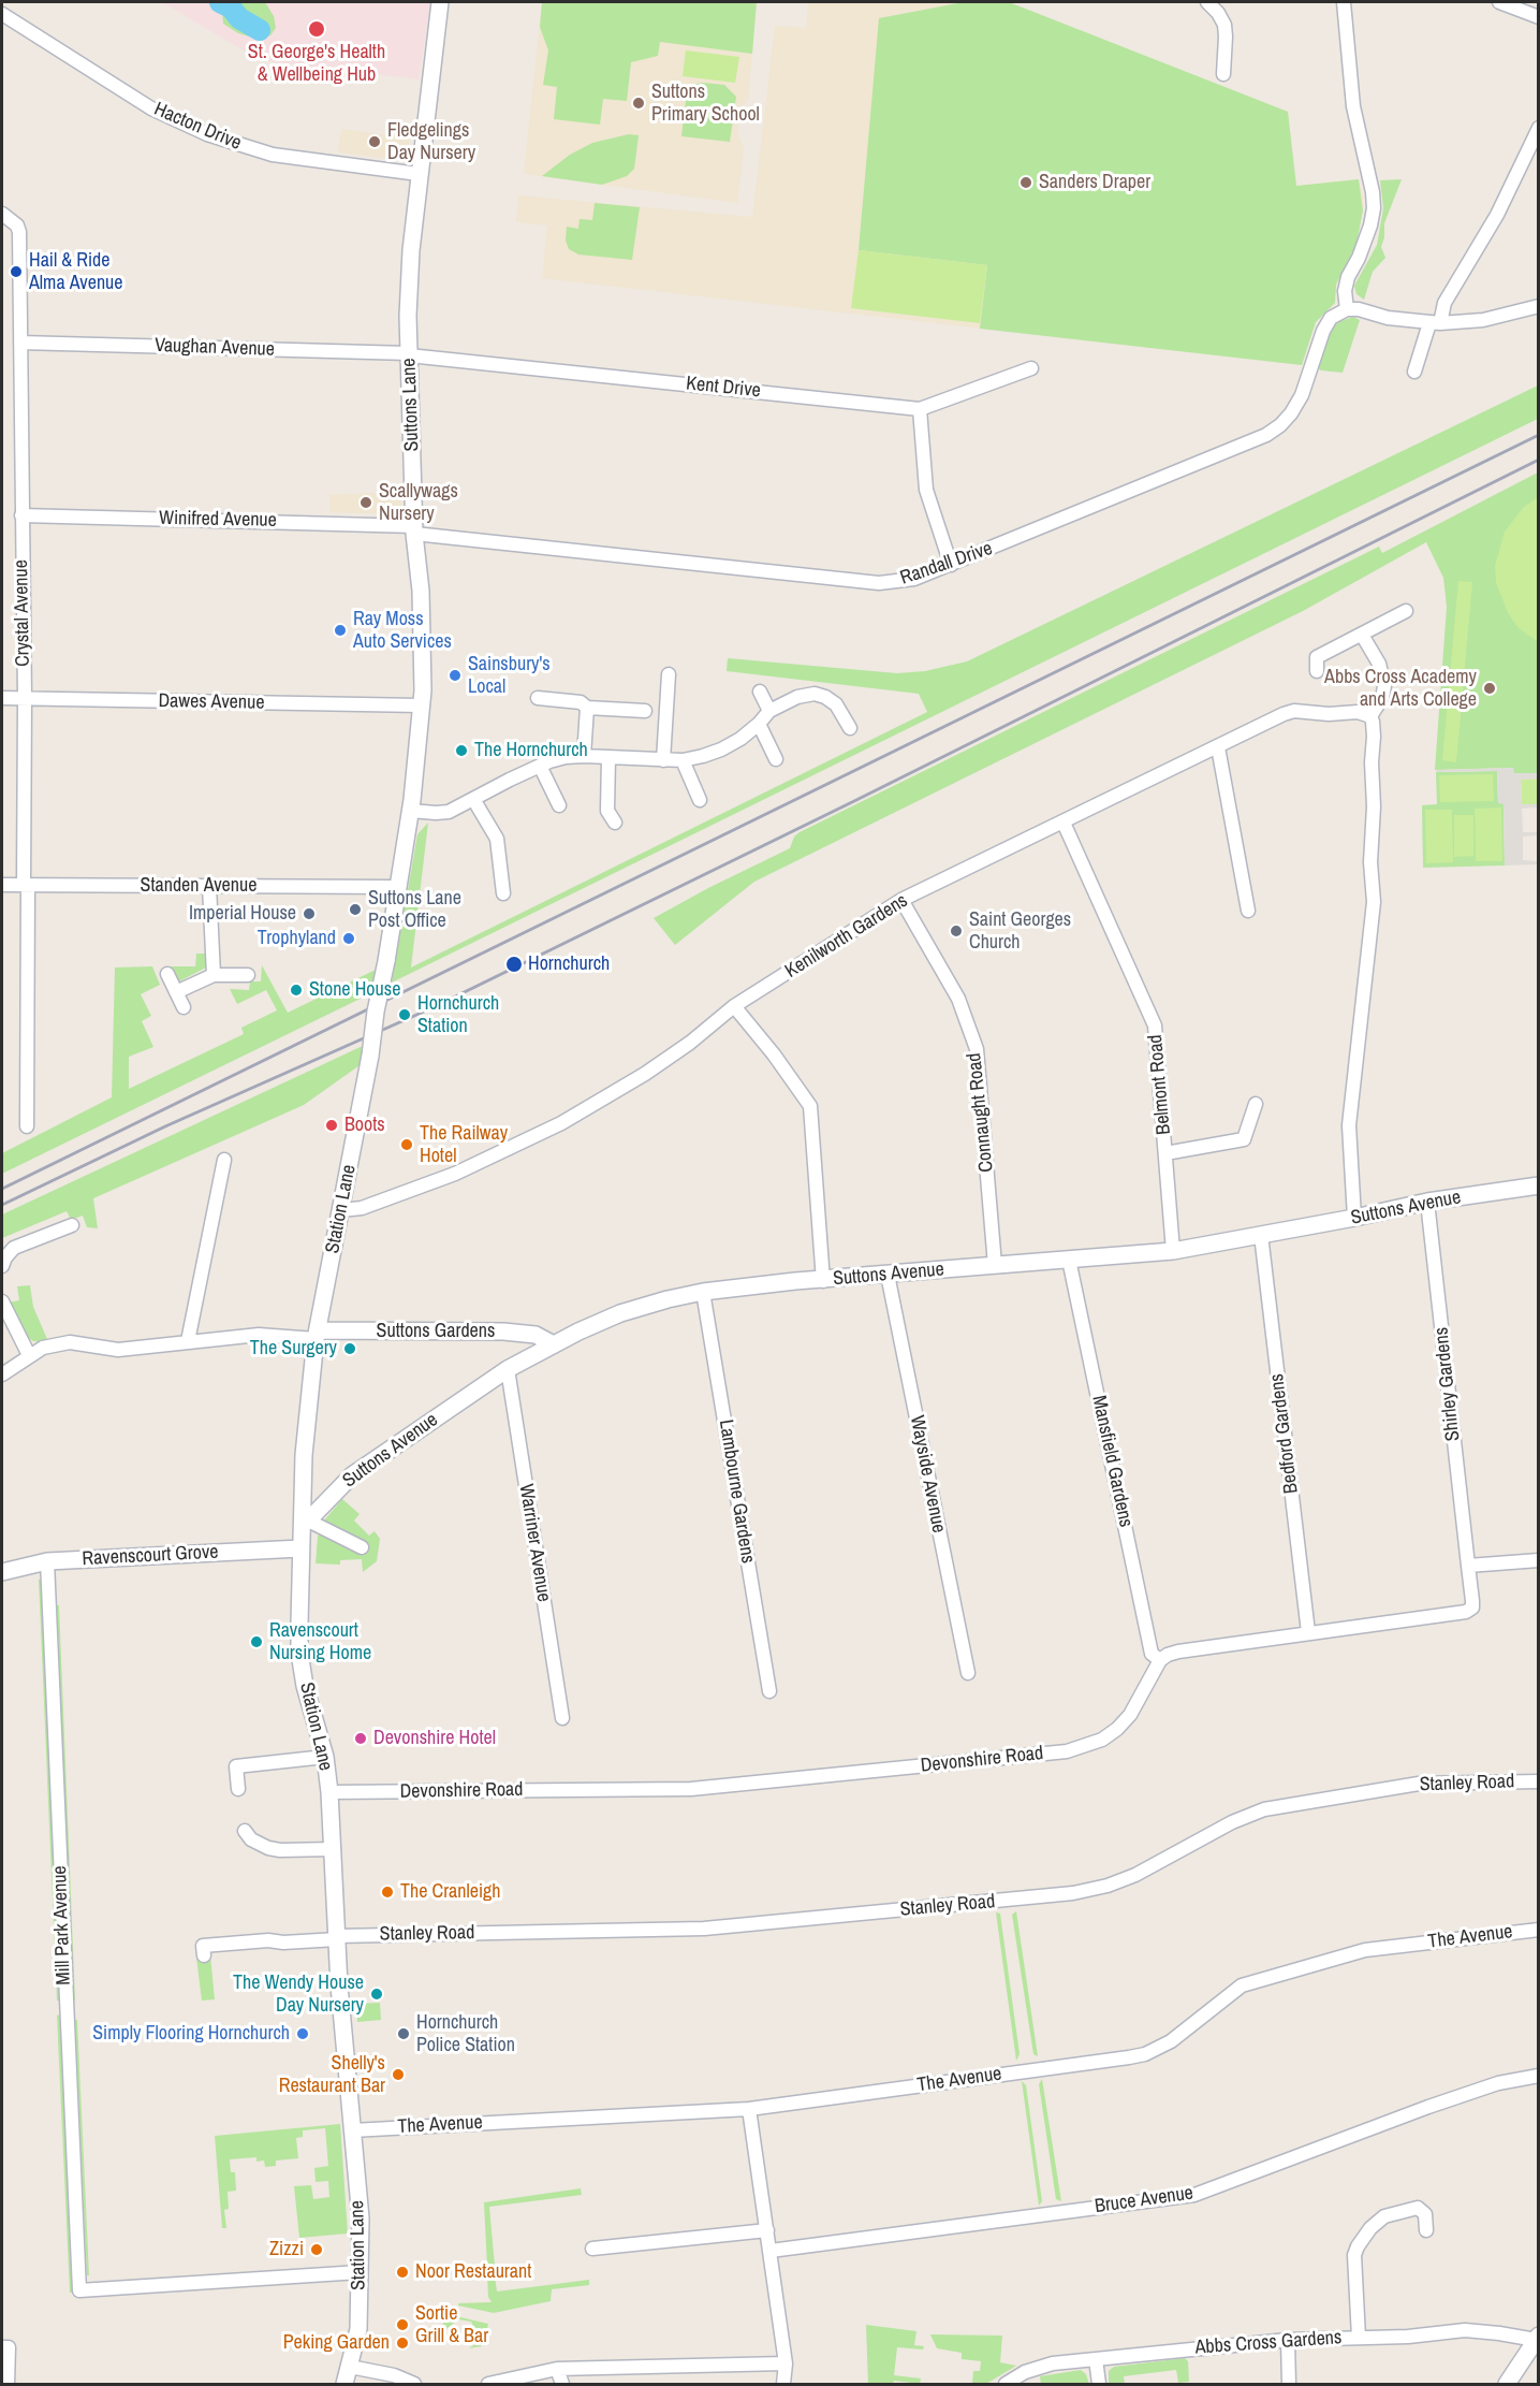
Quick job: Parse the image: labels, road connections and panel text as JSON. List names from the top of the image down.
{
  "streets": {
    "street": [
      "Hacton Drive",
      "Vaughan Avenue",
      "Kent Drive",
      "Suttons Lane",
      "Winifred Avenue",
      "Randall Drive",
      "Crystal Avenue",
      "Dawes Avenue",
      "Standen Avenue",
      "Kenilworth Gardens",
      "Belmont Road",
      "Connaught Road",
      "Suttons Avenue",
      "Station Lane",
      "Suttons Gardens",
      "Shirley Gardens",
      "Bedford Gardens",
      "Mansfield Gardens",
      "Wayside Avenue",
      "Lambourne Gardens",
      "Warriner Avenue",
      "Ravenscourt Grove",
      "Devonshire Road",
      "Stanley Road",
      "Mill Park Avenue",
      "The Avenue",
      "Bruce Avenue",
      "Abbs Cross Gardens"
    ]
  },
  "crossings": [
    ["Hacton Drive", "Suttons Lane"],
    ["Vaughan Avenue", "Kent Drive"],
    ["Vaughan Avenue", "Suttons Lane"],
    ["Vaughan Avenue", "Crystal Avenue"],
    ["Kent Drive", "Suttons Lane"],
    ["Suttons Lane", "Winifred Avenue"],
    ["Suttons Lane", "Randall Drive"],
    ["Suttons Lane", "Dawes Avenue"],
    ["Suttons Lane", "Standen Avenue"],
    ["Suttons Lane", "Station Lane"],
    ["Winifred Avenue", "Randall Drive"],
    ["Winifred Avenue", "Crystal Avenue"],
    ["Crystal Avenue", "Dawes Avenue"],
    ["Crystal Avenue", "Standen Avenue"],
    ["Kenilworth Gardens", "Belmont Road"],
    ["Kenilworth Gardens", "Connaught Road"],
    ["Kenilworth Gardens", "Station Lane"],
    ["Belmont Road", "Suttons Avenue"],
    ["Connaught Road", "Suttons Avenue"],
    ["Suttons Avenue", "Station Lane"],
    ["Suttons Avenue", "Suttons Gardens"],
    ["Suttons Avenue", "Shirley Gardens"],
    ["Suttons Avenue", "Bedford Gardens"],
    ["Suttons Avenue", "Mansfield Gardens"],
    ["Suttons Avenue", "Wayside Avenue"],
    ["Suttons Avenue", "Lambourne Gardens"],
    ["Suttons Avenue", "Warriner Avenue"],
    ["Station Lane", "Suttons Gardens"],
    ["Station Lane", "Ravenscourt Grove"],
    ["Station Lane", "Devonshire Road"],
    ["Station Lane", "Stanley Road"],
    ["Station Lane", "Mill Park Avenue"],
    ["Station Lane", "The Avenue"],
    ["Mansfield Gardens", "Devonshire Road"],
    ["Ravenscourt Grove", "Mill Park Avenue"]
  ],
  "places": [
    "St. George's Health & Wellbeing Hub",
    "Suttons Primary School",
    "Fledgelings Day Nursery",
    "Sanders Draper",
    "Hail & Ride Alma Avenue",
    "Scallywags Nursery",
    "Ray Moss Auto Services",
    "Sainsbury's Local",
    "Abbs Cross Academy and Arts College",
    "The Hornchurch",
    "Suttons Lane Post Office",
    "Imperial House",
    "Saint Georges Church",
    "Trophyland",
    "Hornchurch",
    "Stone House",
    "Hornchurch Station",
    "Boots",
    "The Railway Hotel",
    "The Surgery",
    "Ravenscourt Nursing Home",
    "Devonshire Hotel",
    "The Cranleigh",
    "The Wendy House Day Nursery",
    "Simply Flooring Hornchurch",
    "Hornchurch Police Station",
    "Shelly's Restaurant Bar",
    "Zizzi",
    "Noor Restaurant",
    "Sortie Grill & Bar",
    "Peking Garden"
  ]
}
